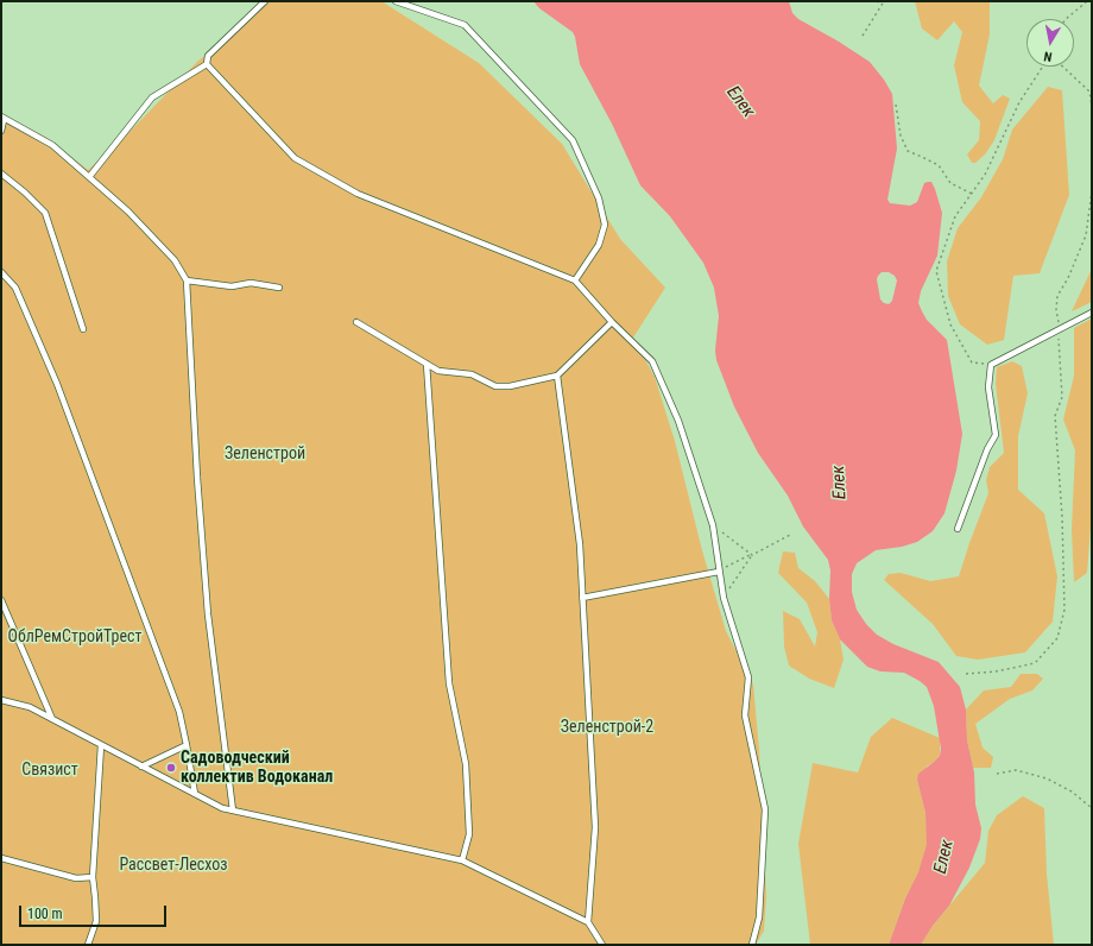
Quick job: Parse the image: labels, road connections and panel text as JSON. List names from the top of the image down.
{
  "water": ["Елек"],
  "parks": [
    "Зеленстрой",
    "ОблРемСтройТрест",
    "Зеленстрой-2",
    "Связист",
    "Рассвет-Лесхоз"
  ],
  "places": ["Садоводческий коллектив Водоканал"],
  "scale_bar": "100 m",
  "north": "bottom"
}
